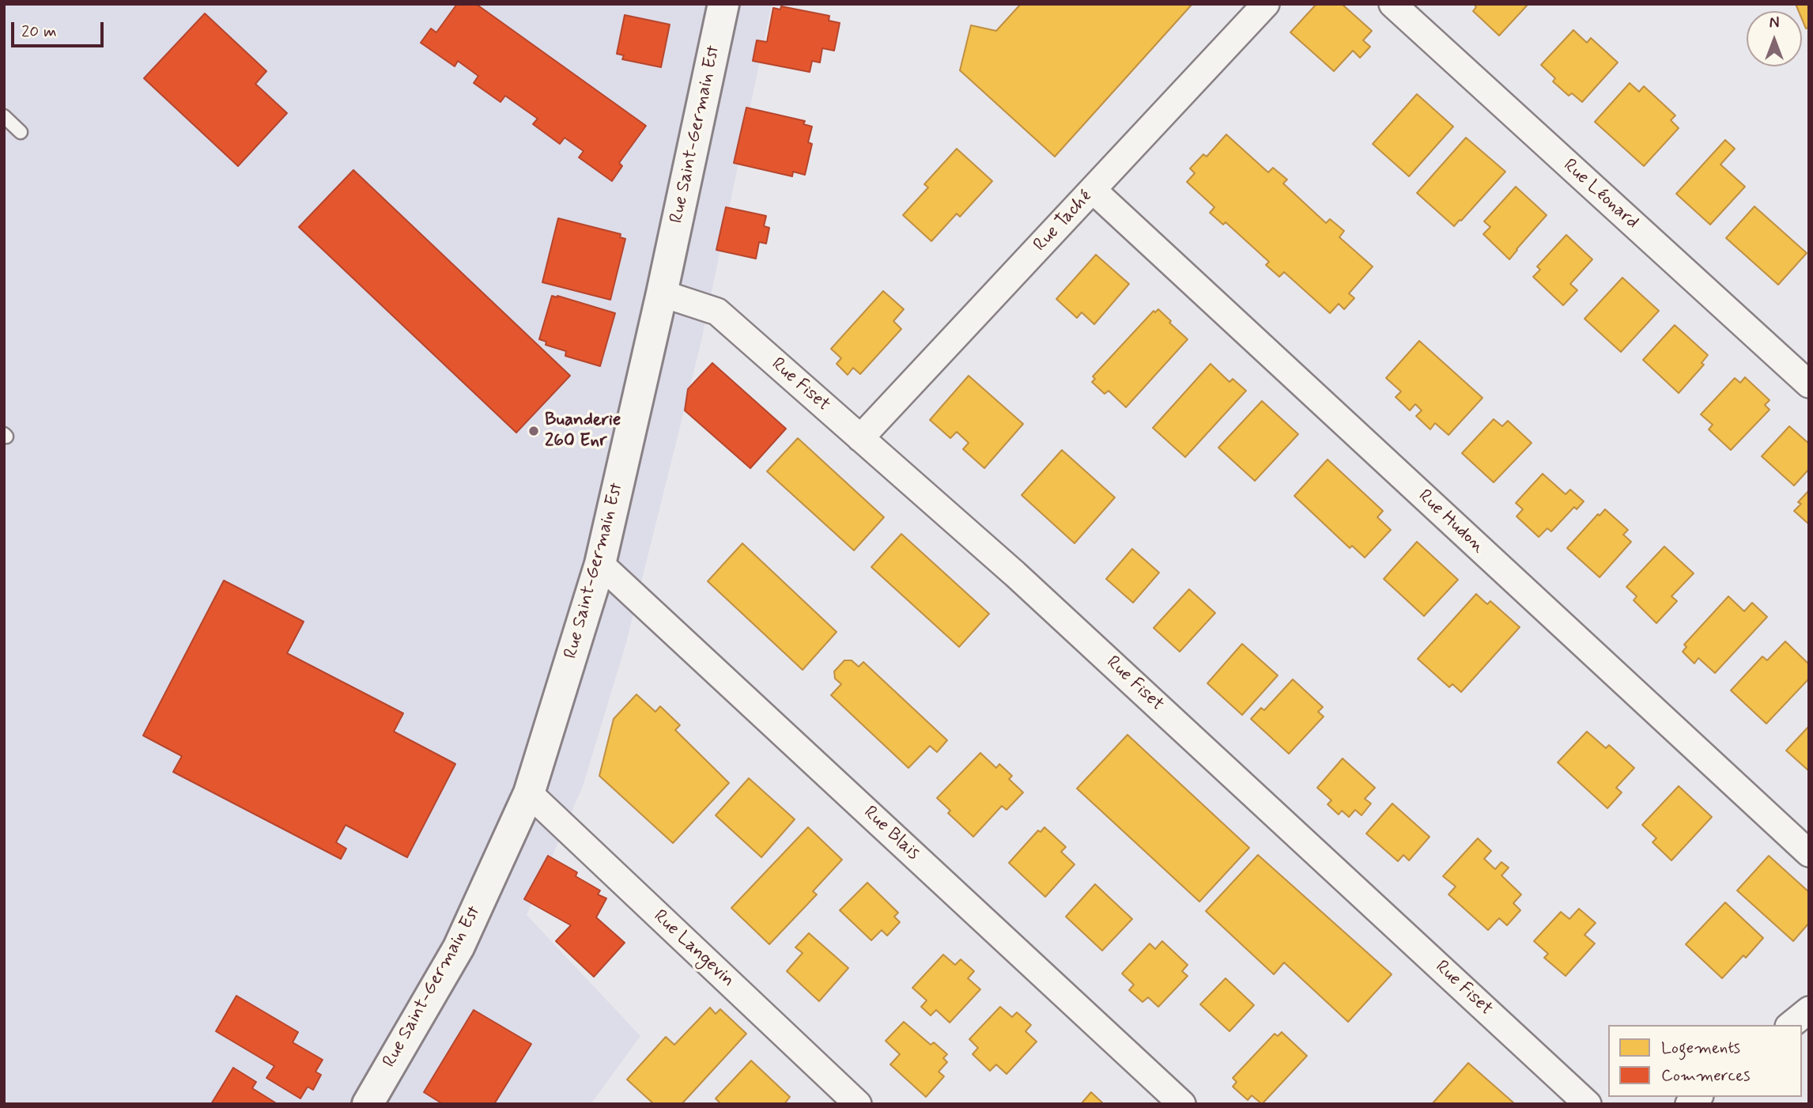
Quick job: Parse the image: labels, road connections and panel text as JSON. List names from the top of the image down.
{
  "streets": {
    "street": [
      "Rue Saint-Germain Est",
      "Rue Léonard",
      "Rue Taché",
      "Rue Fiset",
      "Rue Hudon",
      "Rue Blais",
      "Rue Langevin"
    ]
  },
  "crossings": [
    ["Rue Saint-Germain Est", "Rue Fiset"],
    ["Rue Saint-Germain Est", "Rue Blais"],
    ["Rue Saint-Germain Est", "Rue Langevin"],
    ["Rue Taché", "Rue Fiset"],
    ["Rue Taché", "Rue Hudon"]
  ],
  "places": ["Buanderie 260 Enr"],
  "legend": ["Logements", "Commerces"],
  "scale_bar": "20 m",
  "north": "top"
}
